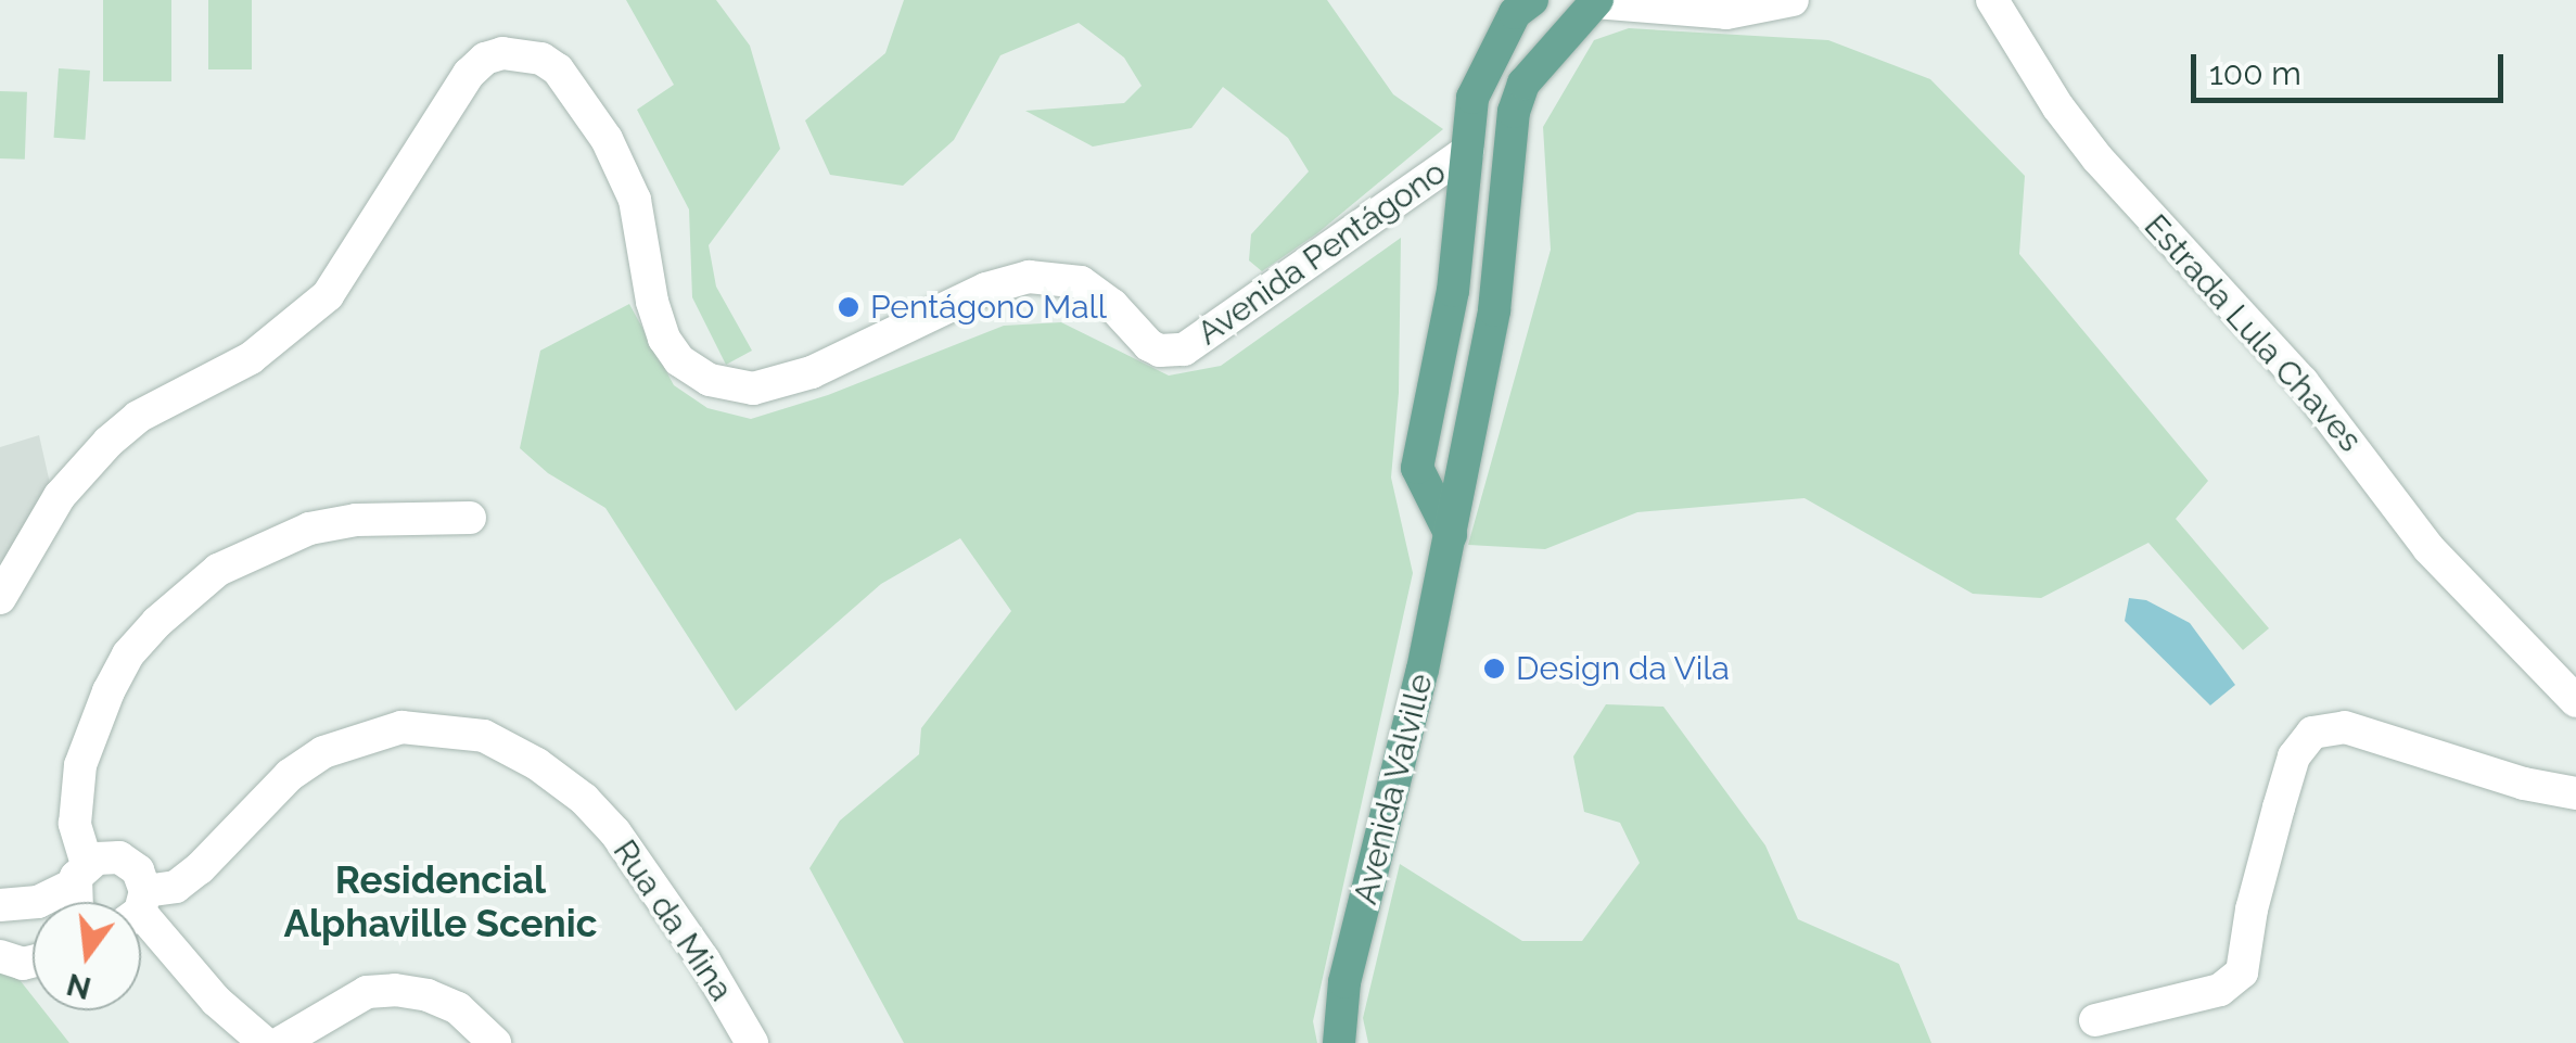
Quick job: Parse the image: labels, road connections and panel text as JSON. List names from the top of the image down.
{
  "streets": {
    "main road": ["Avenida Valville"],
    "street": ["Avenida Pentágono", "Estrada Lula Chaves", "Rua da Mina"]
  },
  "districts": ["Residencial Alphaville Scenic"],
  "places": ["Pentágono Mall", "Design da Vila"],
  "scale_bar": "100 m",
  "north": "bottom"
}
